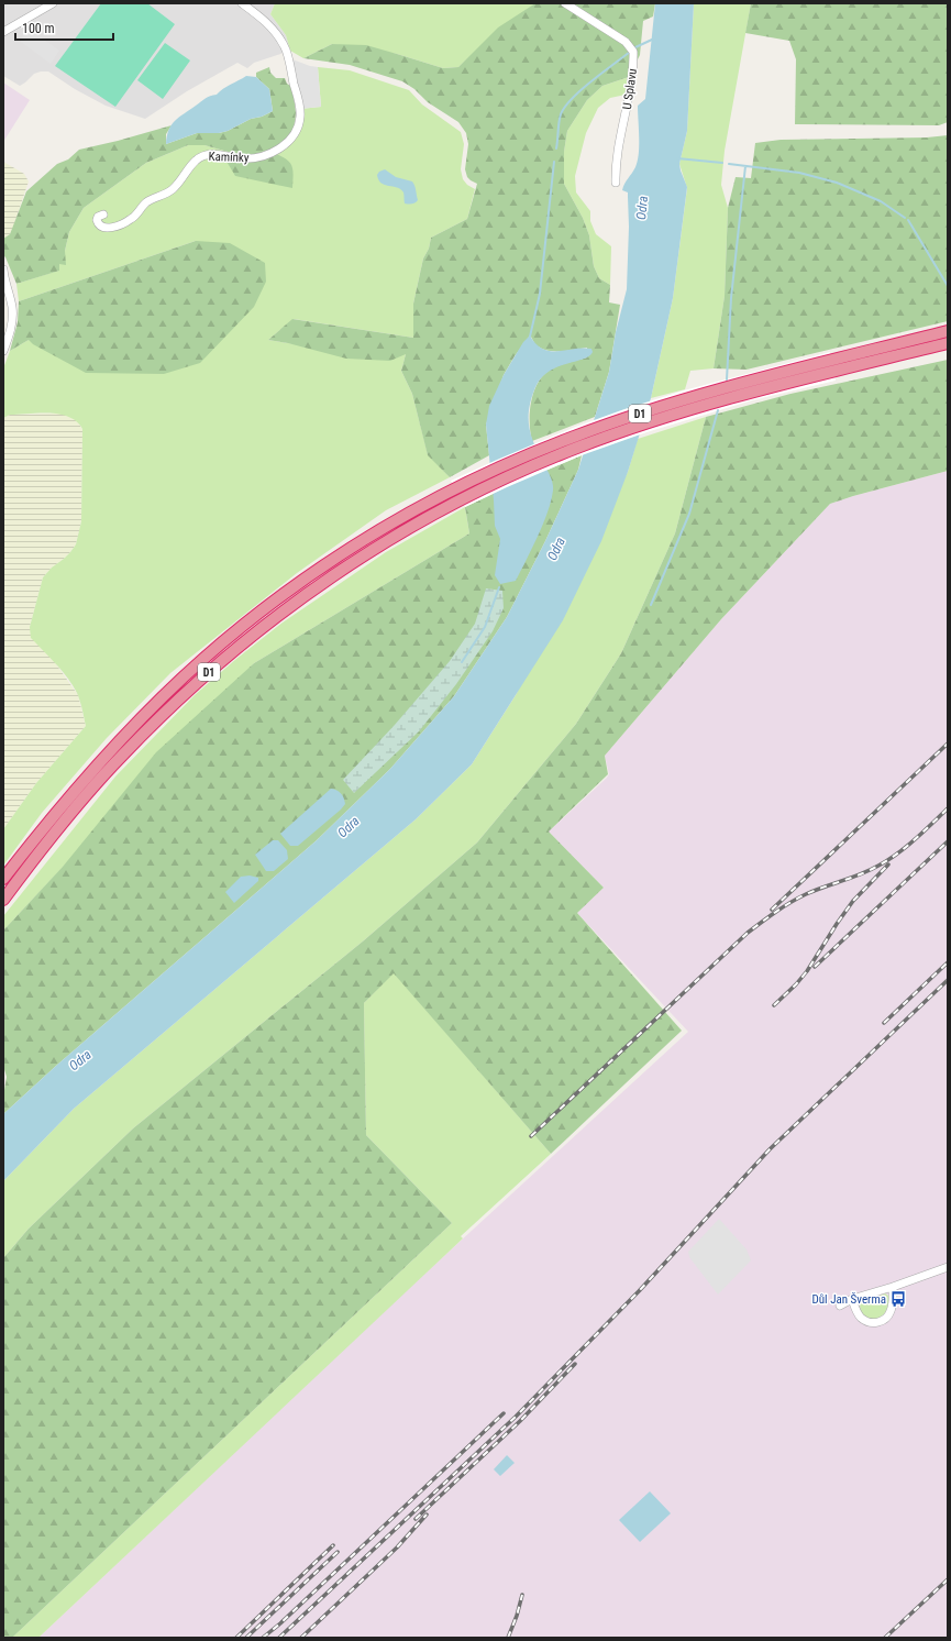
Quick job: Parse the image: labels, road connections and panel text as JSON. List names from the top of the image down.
{
  "streets": {
    "highway": ["D1"],
    "street": ["U Splavu", "Kamínky"]
  },
  "water": ["Odra"],
  "places": {
    "bus stop": ["Důl Jan Šverma"]
  },
  "scale_bar": "100 m"
}
